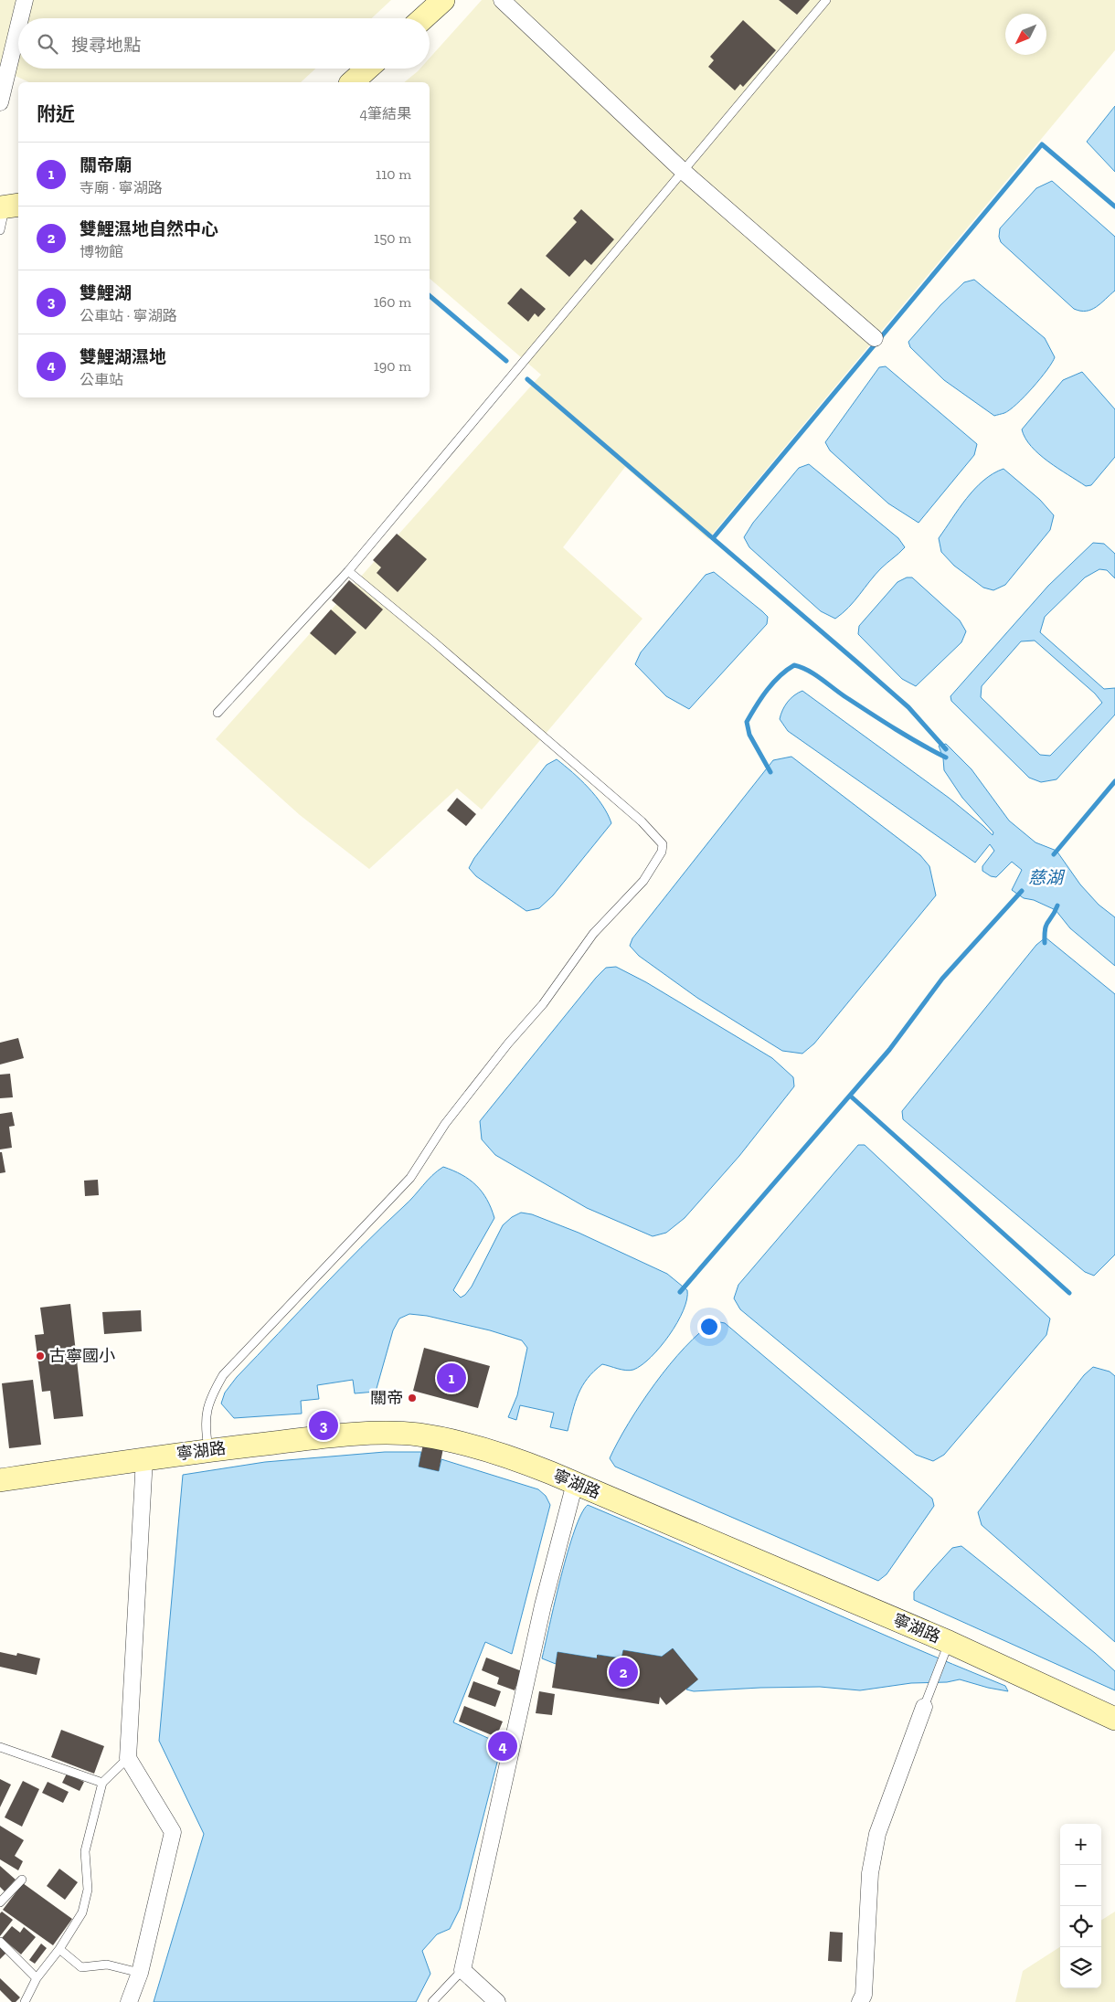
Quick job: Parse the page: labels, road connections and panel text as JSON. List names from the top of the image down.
{
  "streets": {
    "main road": ["寧湖路"]
  },
  "water": ["慈湖"],
  "places": ["古寧國小", "關帝"],
  "north": "bottom left",
  "page": {
    "search": "搜尋地點",
    "heading": ["附近", "4筆結果"],
    "list": [
      {
        "mark": "1",
        "name": "關帝廟",
        "note": "寺廟 · 寧湖路",
        "value": "110 m"
      },
      {
        "mark": "2",
        "name": "雙鯉濕地自然中心",
        "note": "博物館",
        "value": "150 m"
      },
      {
        "mark": "3",
        "name": "雙鯉湖",
        "note": "公車站 · 寧湖路",
        "value": "160 m"
      },
      {
        "mark": "4",
        "name": "雙鯉湖濕地",
        "note": "公車站",
        "value": "190 m"
      }
    ],
    "pins": [
      "1",
      "3",
      "2",
      "4"
    ],
    "map_buttons": ["+", "−"]
  }
}
